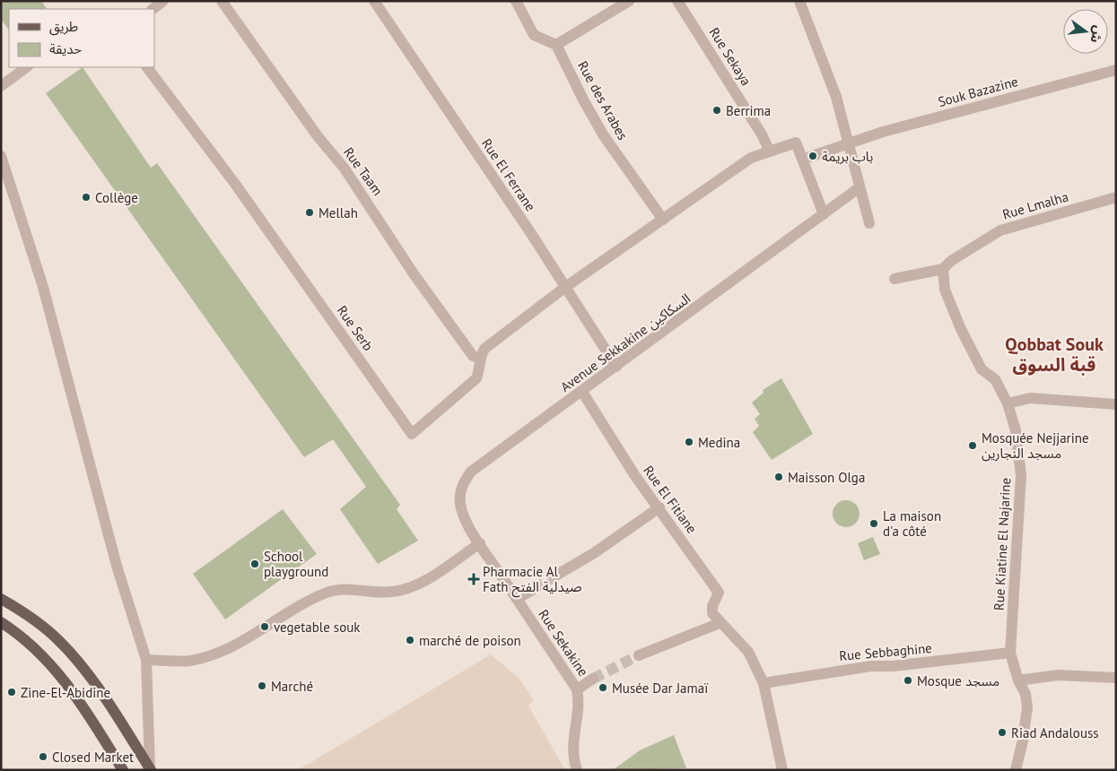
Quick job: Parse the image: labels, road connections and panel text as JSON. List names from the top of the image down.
{
  "streets": {
    "street": [
      "Rue Sekaya",
      "Souk Bazazine",
      "Rue des Arabes",
      "Rue Taam",
      "Rue El Ferrane",
      "Rue Lmalha",
      "Rue Serb",
      "Avenue Sekkakine السكاكين",
      "Rue El Fitiane",
      "Rue Kiatine El Najarine",
      "Rue Sekakine",
      "Rue Sebbaghine"
    ]
  },
  "crossings": [
    ["Rue Sekaya", "Rue Serb"],
    ["Souk Bazazine", "Rue Serb"],
    ["Rue des Arabes", "Rue Serb"],
    ["Rue Taam", "Rue Serb"],
    ["Rue El Ferrane", "Rue Serb"],
    ["Rue El Ferrane", "Avenue Sekkakine السكاكين"],
    ["Rue Lmalha", "Rue Kiatine El Najarine"],
    ["Avenue Sekkakine السكاكين", "Rue El Fitiane"],
    ["Avenue Sekkakine السكاكين", "Rue Sekakine"],
    ["Rue Kiatine El Najarine", "Rue Sebbaghine"]
  ],
  "districts": ["Qobbat Souk قبة السوق"],
  "places": {
    "other": [
      "Berrima",
      "باب بريمة",
      "Collège",
      "Mellah",
      "Medina",
      "Mosquée Nejjarine مسجد النجارين",
      "Maisson Olga",
      "La maison d'a côté",
      "School playground",
      "vegetable souk",
      "marché de poison",
      "Mosque مسجد",
      "Marché",
      "Musée Dar Jamaï",
      "Zine-El-Abidine",
      "Riad Andalouss",
      "Closed Market"
    ],
    "health": ["Pharmacie Al Fath صيدلية الفتح"]
  },
  "legend": ["طريق", "حديقة"],
  "north": "right"
}
